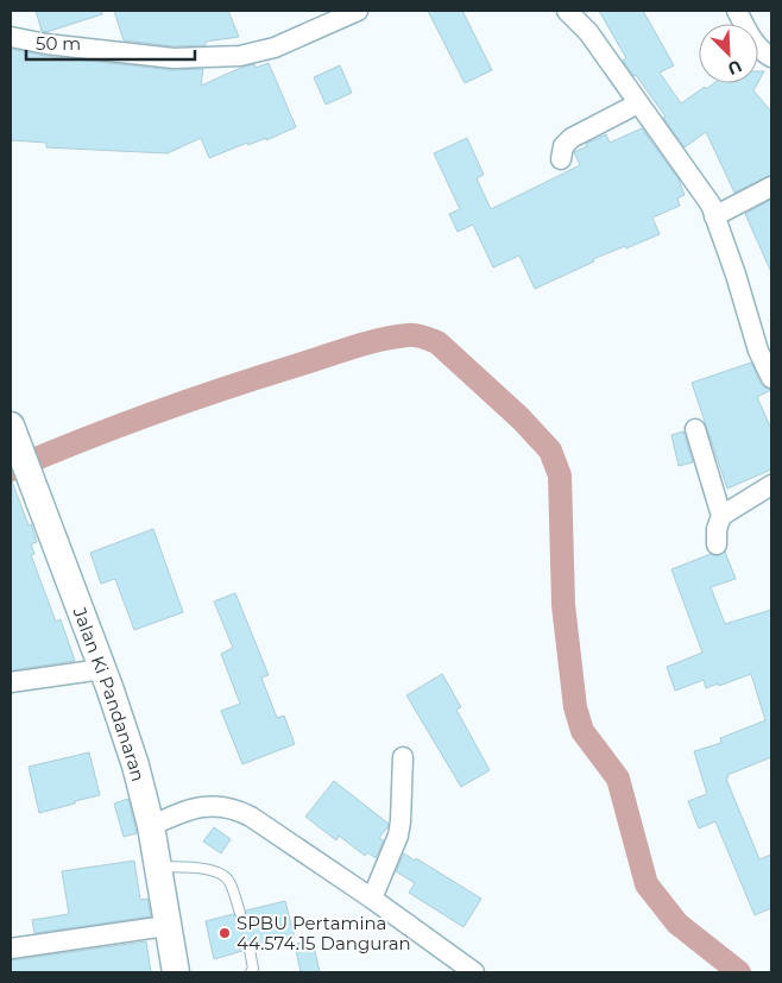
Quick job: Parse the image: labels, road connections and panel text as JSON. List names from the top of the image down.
{
  "streets": {
    "main road": ["Jalan Ki Pandanaran"]
  },
  "places": ["SPBU Pertamina 44.574.15 Danguran"],
  "scale_bar": "50 m",
  "north": "bottom right"
}
